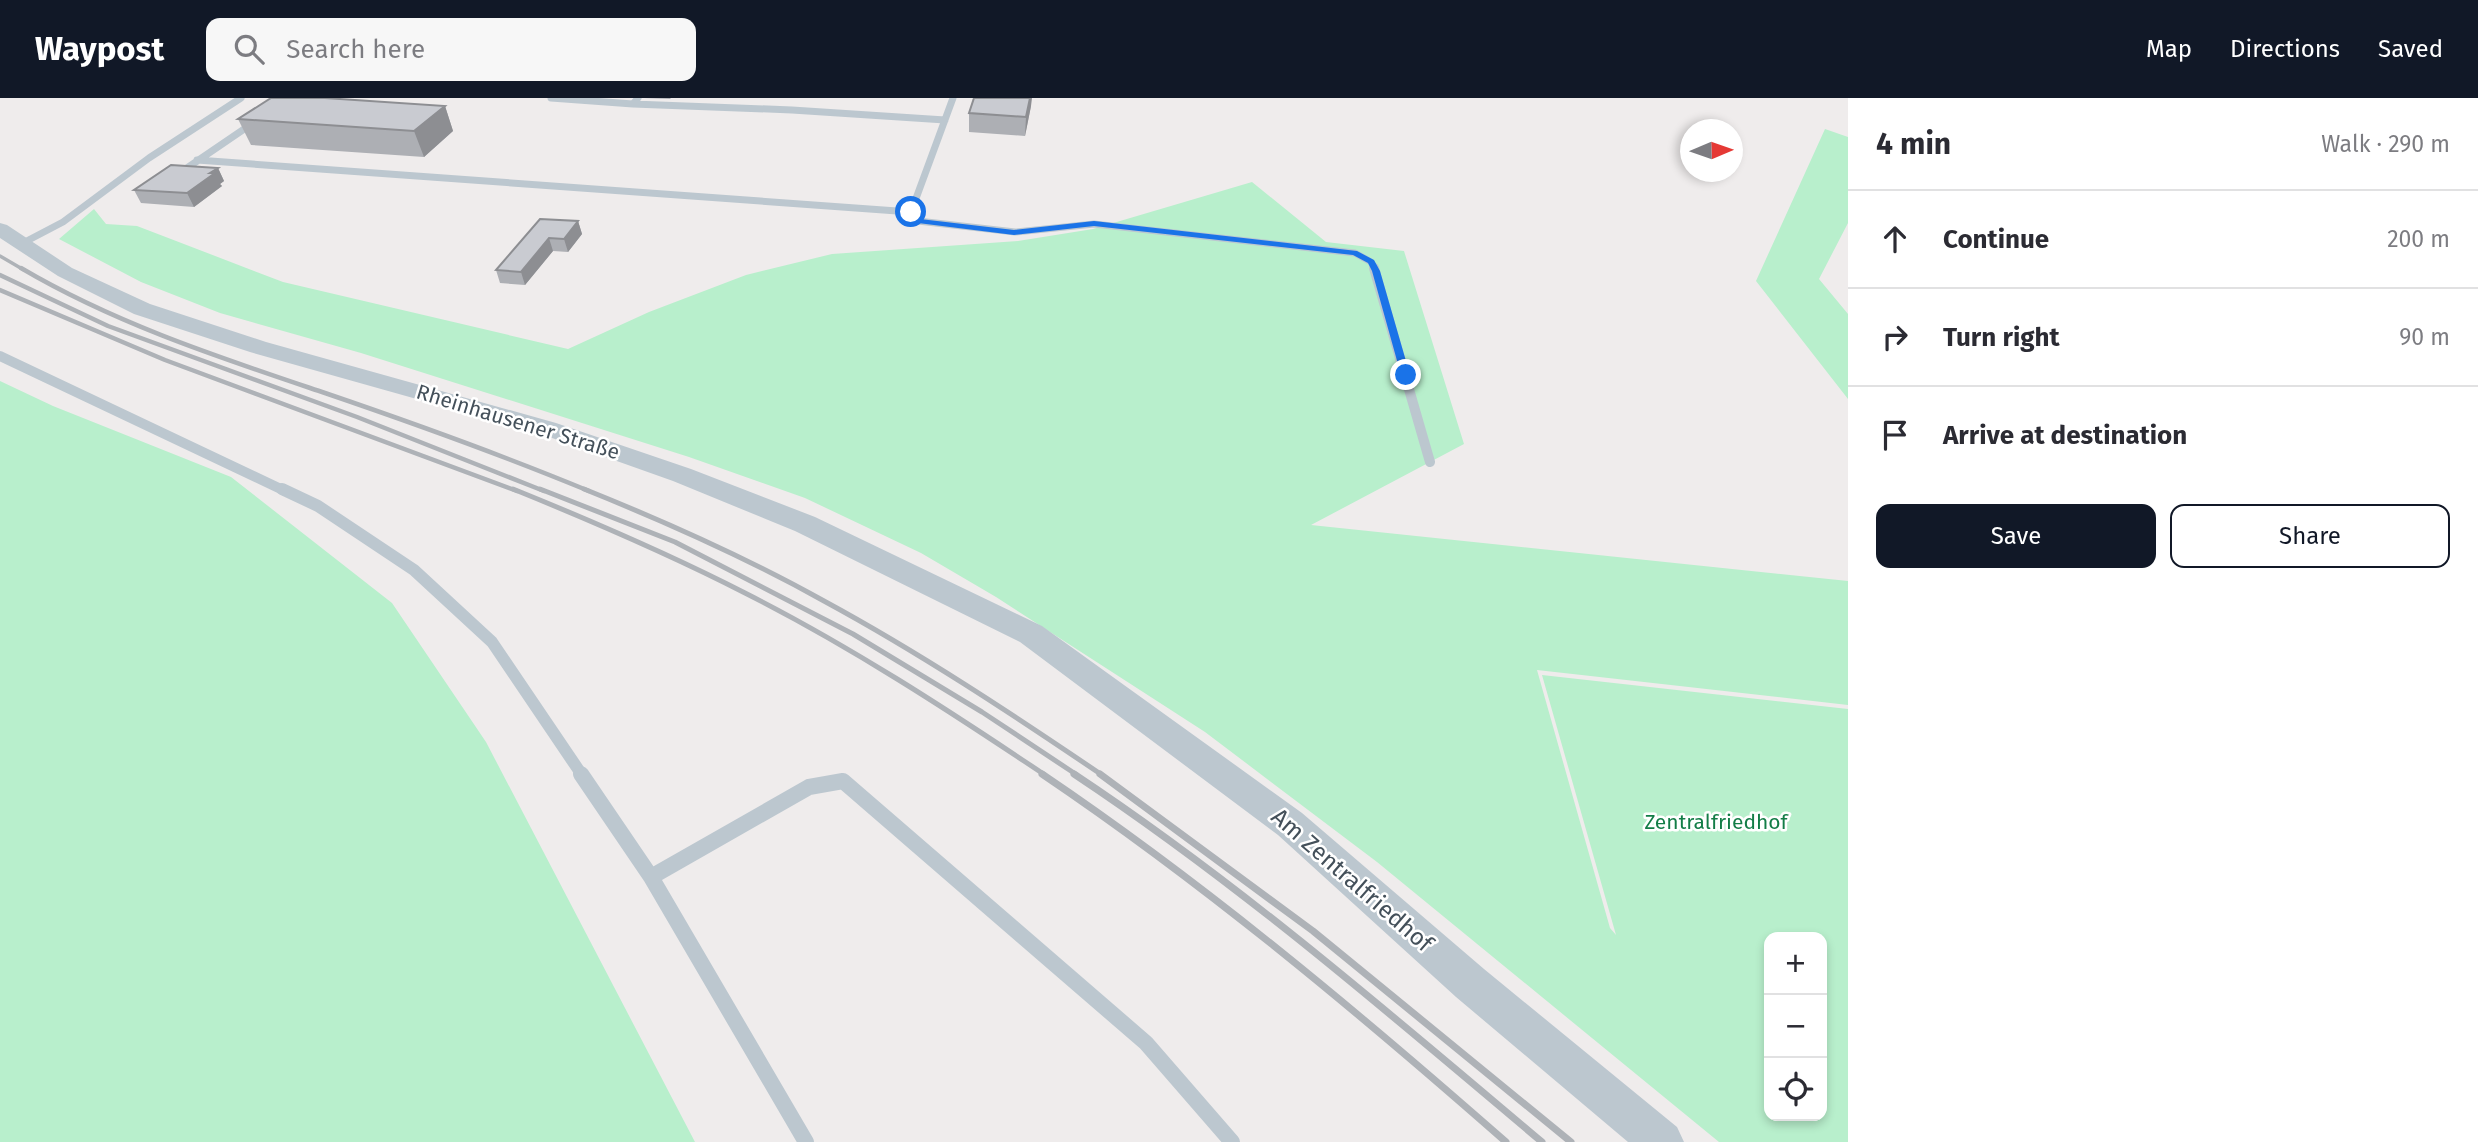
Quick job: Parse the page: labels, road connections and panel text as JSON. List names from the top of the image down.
{
  "streets": {
    "street": ["Rheinhausener Straße", "Am Zentralfriedhof"]
  },
  "crossings": [
    ["Rheinhausener Straße", "Am Zentralfriedhof"]
  ],
  "parks": ["Zentralfriedhof"],
  "north": "right",
  "page": {
    "header": "Waypost",
    "search": "Search here",
    "nav": ["Map", "Directions", "Saved"],
    "heading": ["4 min", "Walk · 290 m"],
    "list": [
      ["Continue", "200 m"],
      ["Turn right", "90 m"],
      "Arrive at destination"
    ],
    "buttons": ["Save", "Share"],
    "map_buttons": ["+", "−"]
  }
}
